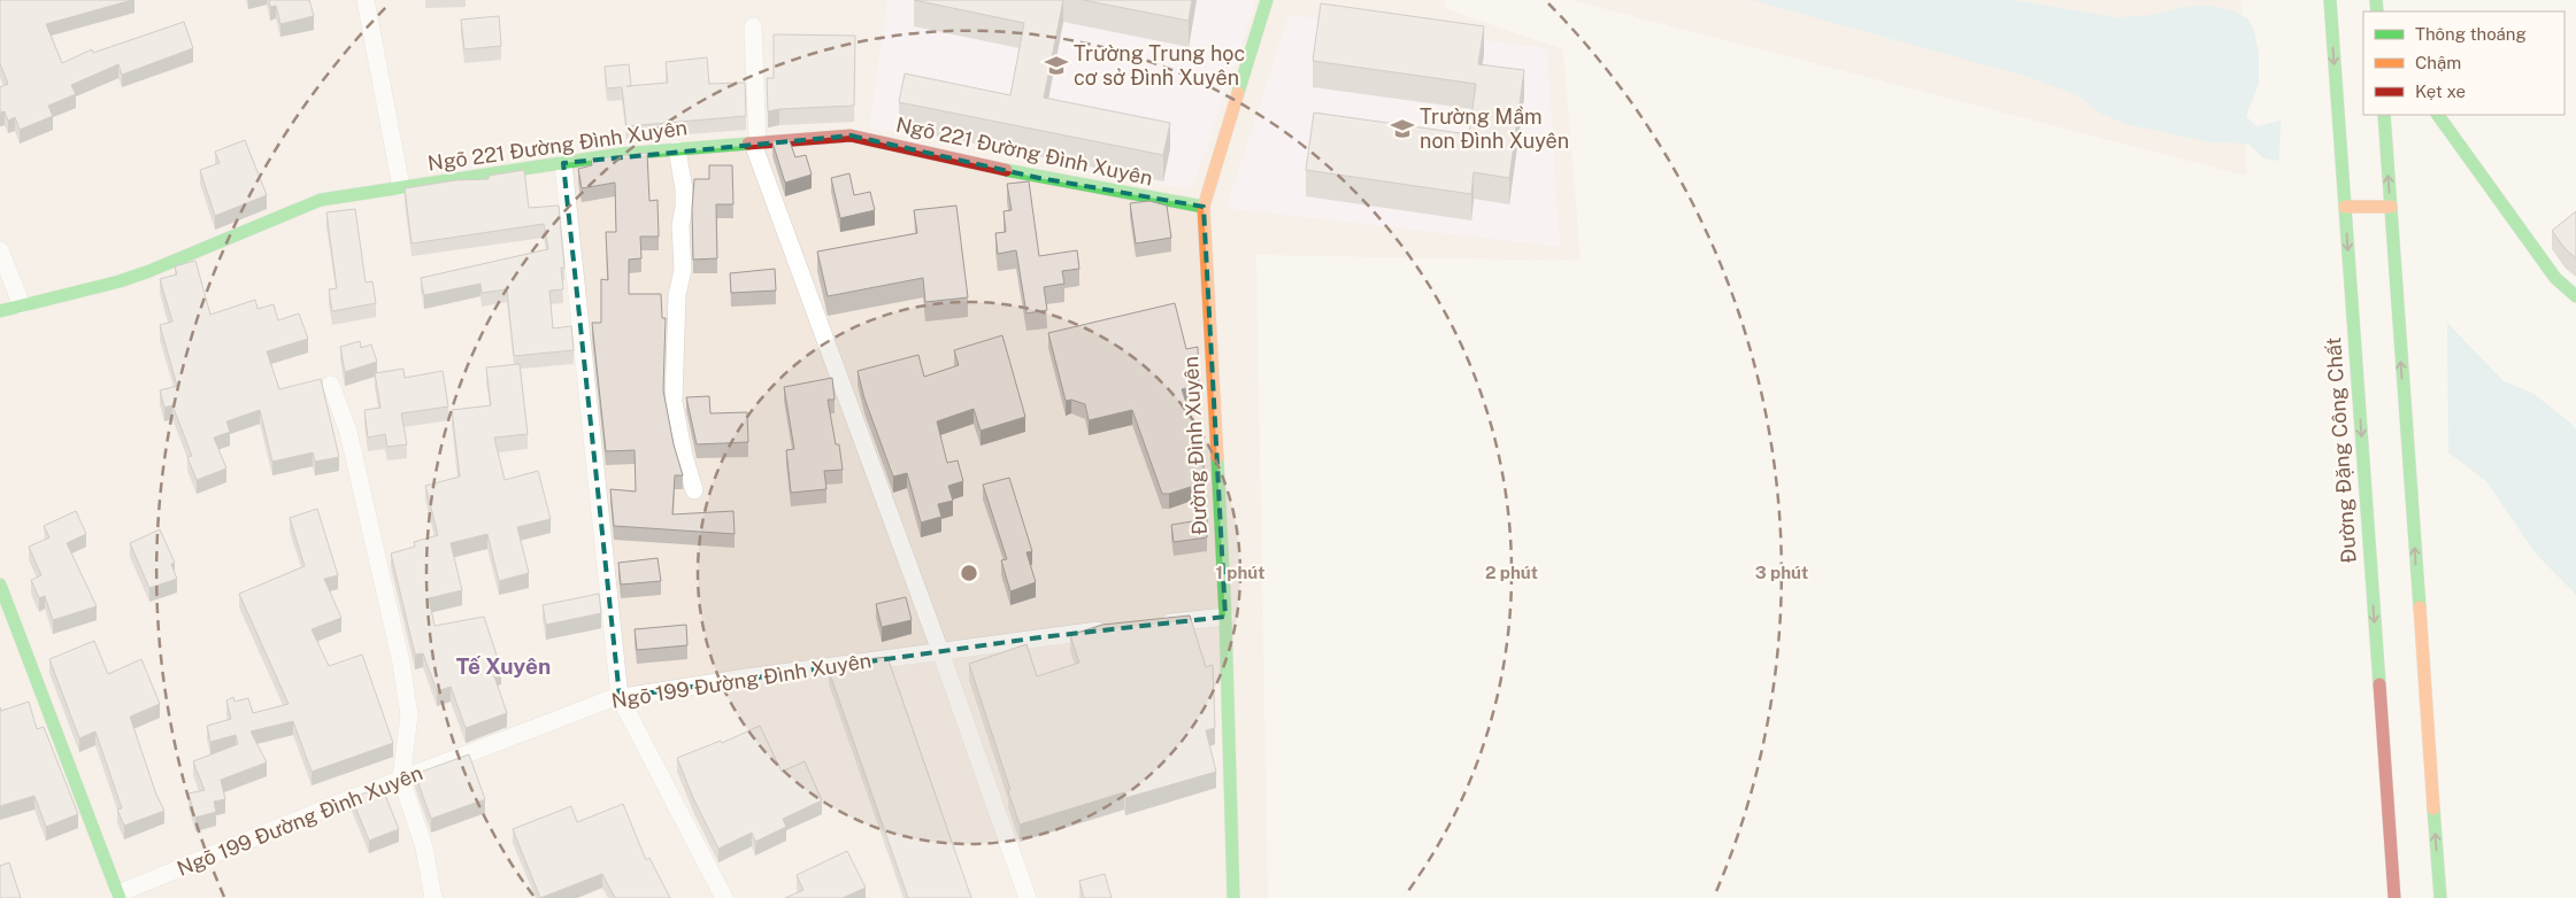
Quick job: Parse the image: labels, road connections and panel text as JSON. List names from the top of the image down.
{
  "streets": {
    "street": [
      "Ngõ 221 Đường Đình Xuyên",
      "Đường Đình Xuyên",
      "Đường Đặng Công Chất",
      "Ngõ 199 Đường Đình Xuyên"
    ]
  },
  "crossings": [
    ["Ngõ 221 Đường Đình Xuyên", "Đường Đình Xuyên"]
  ],
  "districts": ["Tế Xuyên"],
  "places": {
    "school or university": ["Trường Trung học cơ sở Đình Xuyên", "Trường Mầm non Đình Xuyên"]
  },
  "legend": ["Thông thoáng", "Chậm", "Kẹt xe"],
  "rings": ["1 phút", "2 phút", "3 phút"]
}
